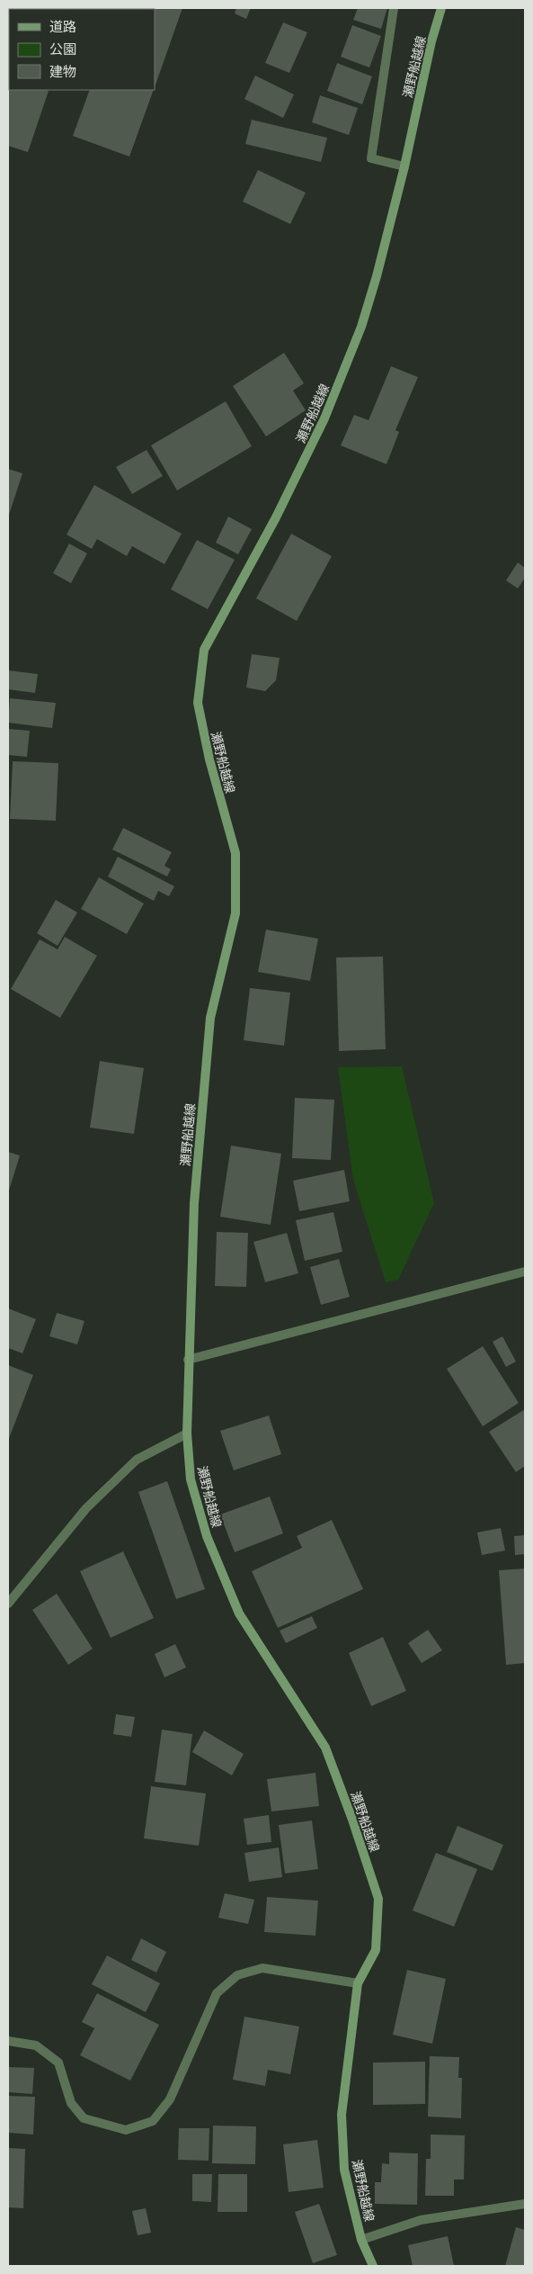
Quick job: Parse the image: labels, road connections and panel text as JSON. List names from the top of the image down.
{
  "streets": {
    "main road": ["瀬野船越線"]
  },
  "legend": ["道路", "公園", "建物"]
}
